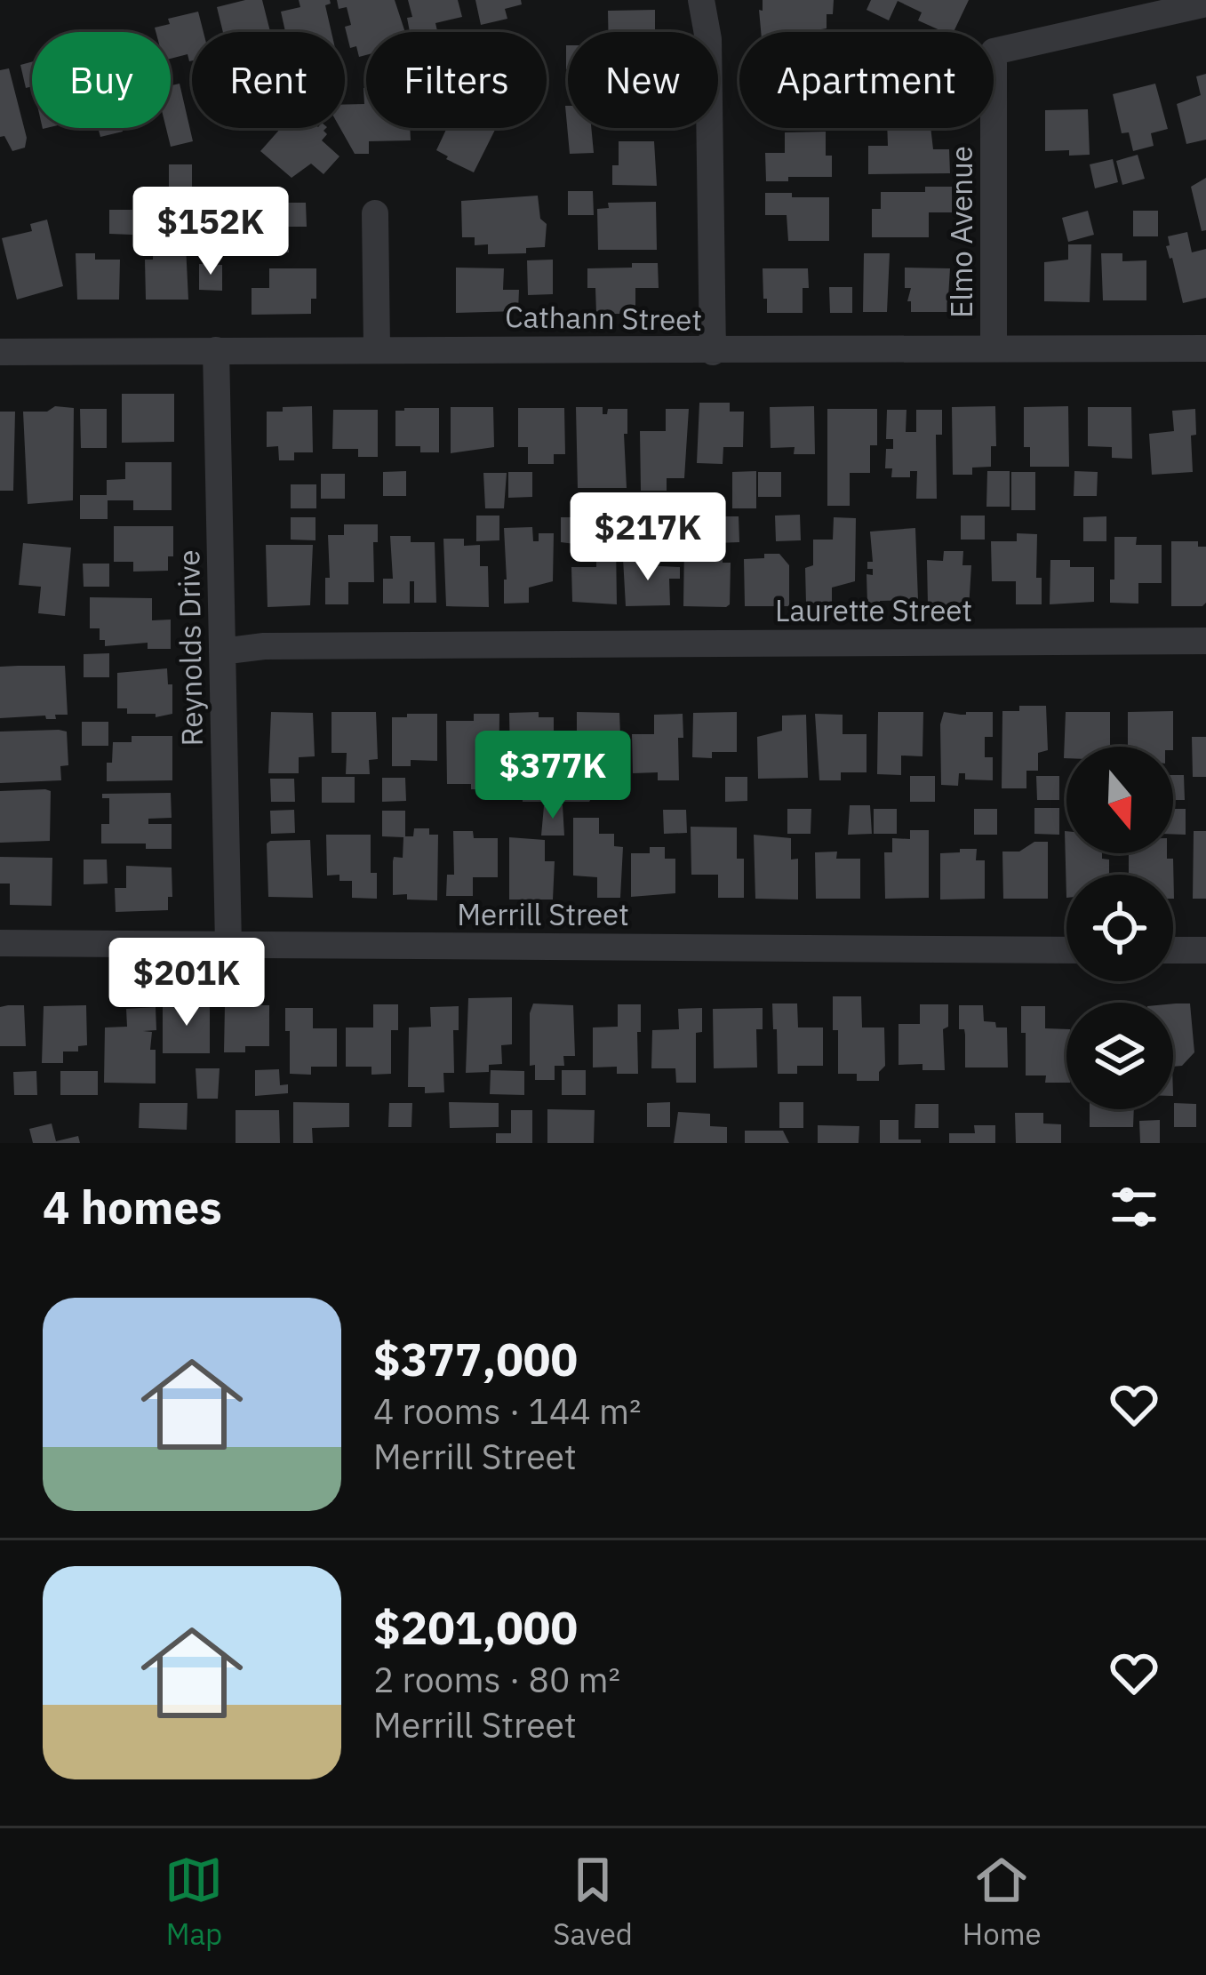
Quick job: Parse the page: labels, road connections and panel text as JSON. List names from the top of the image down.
{
  "streets": {
    "street": [
      "Elmo Avenue",
      "Cathann Street",
      "Laurette Street",
      "Reynolds Drive",
      "Merrill Street"
    ]
  },
  "crossings": [
    ["Elmo Avenue", "Cathann Street"],
    ["Cathann Street", "Reynolds Drive"],
    ["Laurette Street", "Reynolds Drive"],
    ["Reynolds Drive", "Merrill Street"]
  ],
  "north": "bottom",
  "page": {
    "chip": [
      "Buy",
      "Rent",
      "Filters",
      "New",
      "Apartment"
    ],
    "price": [
      "$152K",
      "$217K",
      "$377K",
      "$201K"
    ],
    "heading": "4 homes",
    "list": [
      {
        "name": "$377,000",
        "note": "4 rooms · 144 m² · Merrill Street"
      },
      {
        "name": "$201,000",
        "note": "2 rooms · 80 m² · Merrill Street"
      }
    ],
    "tabs": ["Map", "Saved", "Home"]
  }
}
